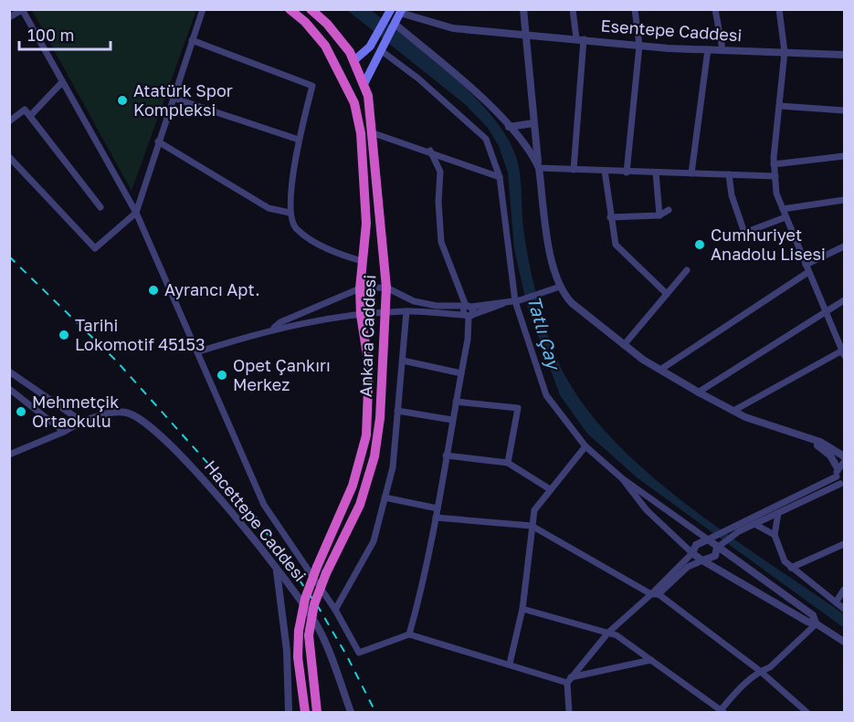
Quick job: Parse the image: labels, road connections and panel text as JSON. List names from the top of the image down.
{
  "streets": {
    "highway": ["Ankara Caddesi"],
    "street": ["Esentepe Caddesi", "Hacettepe Caddesi"]
  },
  "water": ["Tatlı Çay"],
  "places": [
    "Atatürk Spor Kompleksi",
    "Cumhuriyet Anadolu Lisesi",
    "Ayrancı Apt.",
    "Tarihi Lokomotif 45153",
    "Opet Çankırı Merkez",
    "Mehmetçik Ortaokulu"
  ],
  "scale_bar": "100 m"
}
